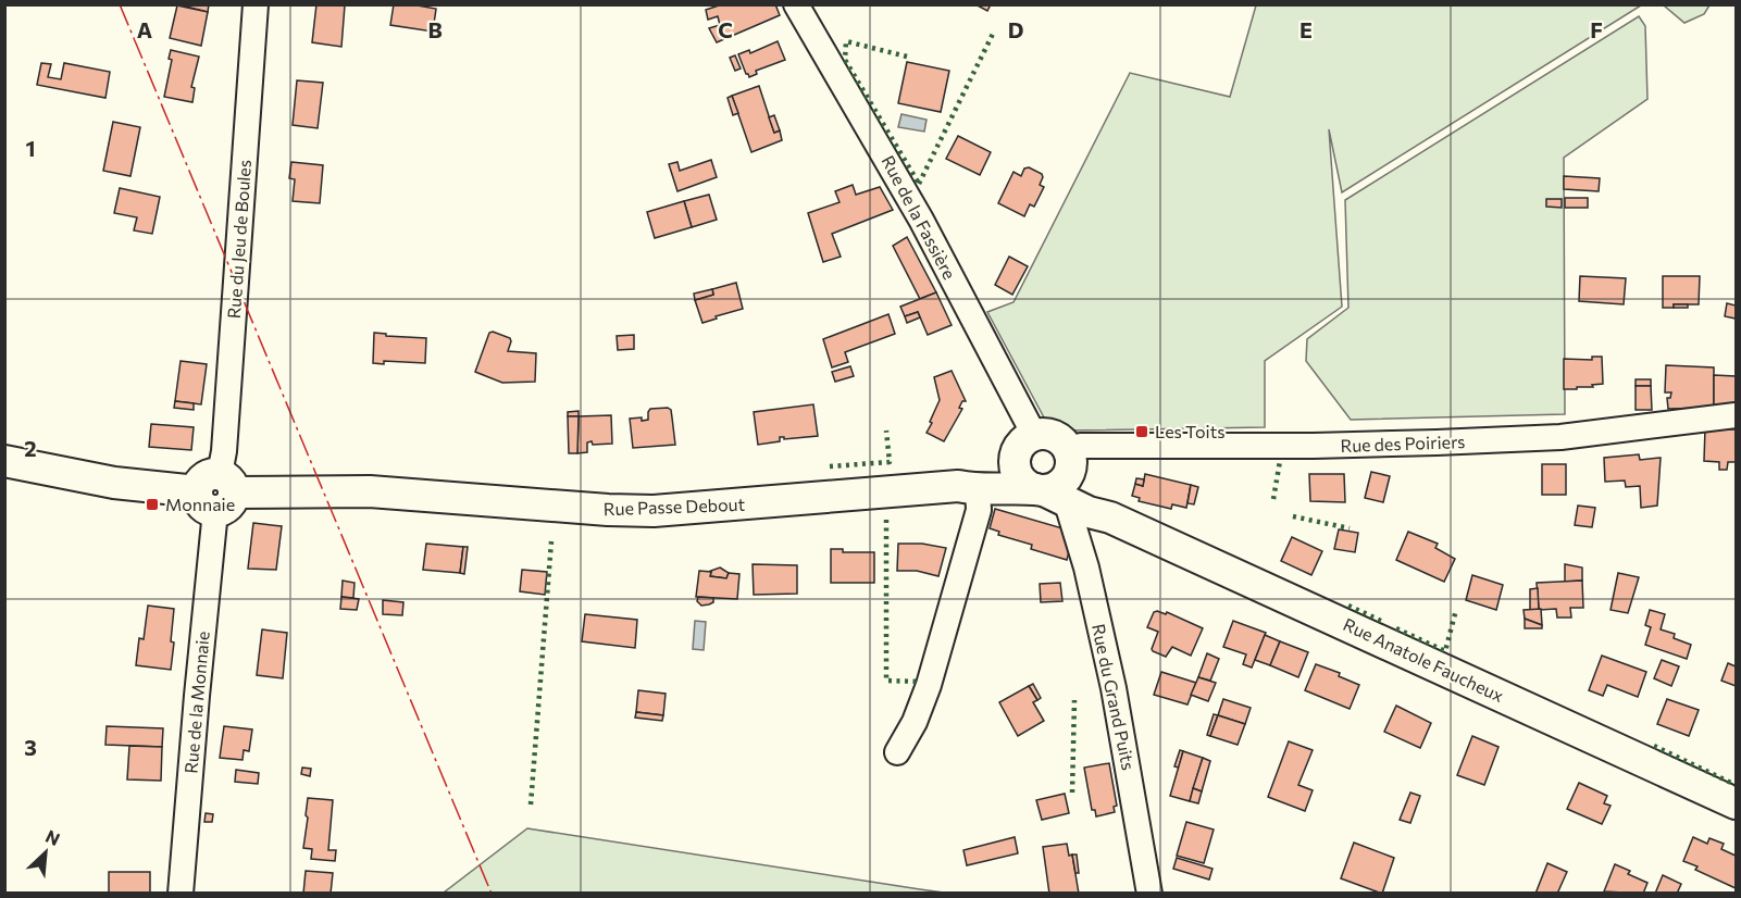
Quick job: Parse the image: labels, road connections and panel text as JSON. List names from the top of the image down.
{
  "streets": {
    "main road": ["Rue Passe Debout", "Rue Anatole Faucheux"],
    "street": [
      "Rue de la Fassière",
      "Rue du Jeu de Boules",
      "Rue des Poiriers",
      "Rue du Grand Puits",
      "Rue de la Monnaie"
    ]
  },
  "crossings": [
    ["Rue de la Fassière", "Rue des Poiriers"],
    ["Rue de la Fassière", "Rue Passe Debout"],
    ["Rue de la Fassière", "Rue Anatole Faucheux"],
    ["Rue de la Fassière", "Rue du Grand Puits"],
    ["Rue du Jeu de Boules", "Rue Passe Debout"],
    ["Rue du Jeu de Boules", "Rue de la Monnaie"],
    ["Rue des Poiriers", "Rue Passe Debout"],
    ["Rue des Poiriers", "Rue Anatole Faucheux"],
    ["Rue des Poiriers", "Rue du Grand Puits"],
    ["Rue Passe Debout", "Rue Anatole Faucheux"],
    ["Rue Passe Debout", "Rue du Grand Puits"],
    ["Rue Passe Debout", "Rue de la Monnaie"],
    ["Rue Anatole Faucheux", "Rue du Grand Puits"]
  ],
  "places": {
    "transit": ["Les Toits", "Monnaie"]
  },
  "north": "top right",
  "grid": {
    "columns": [
      "A",
      "B",
      "C",
      "D",
      "E",
      "F"
    ],
    "rows": ["1", "2", "3"]
  }
}
